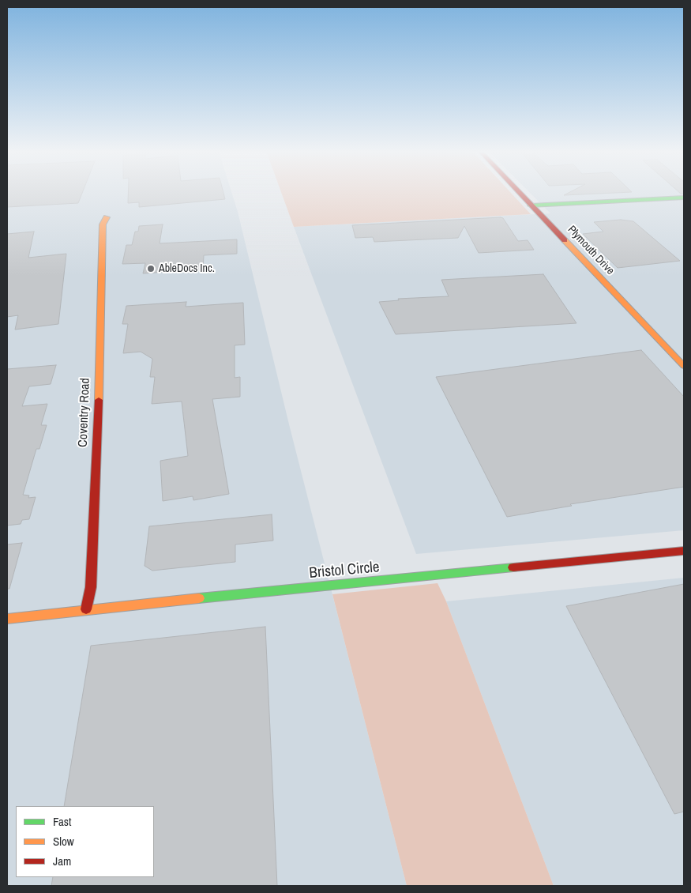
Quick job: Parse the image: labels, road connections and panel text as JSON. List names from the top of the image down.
{
  "streets": {
    "street": ["Plymouth Drive", "Coventry Road", "Bristol Circle"]
  },
  "crossings": [
    ["Coventry Road", "Bristol Circle"]
  ],
  "places": ["AbleDocs Inc."],
  "legend": ["Fast", "Slow", "Jam"]
}
